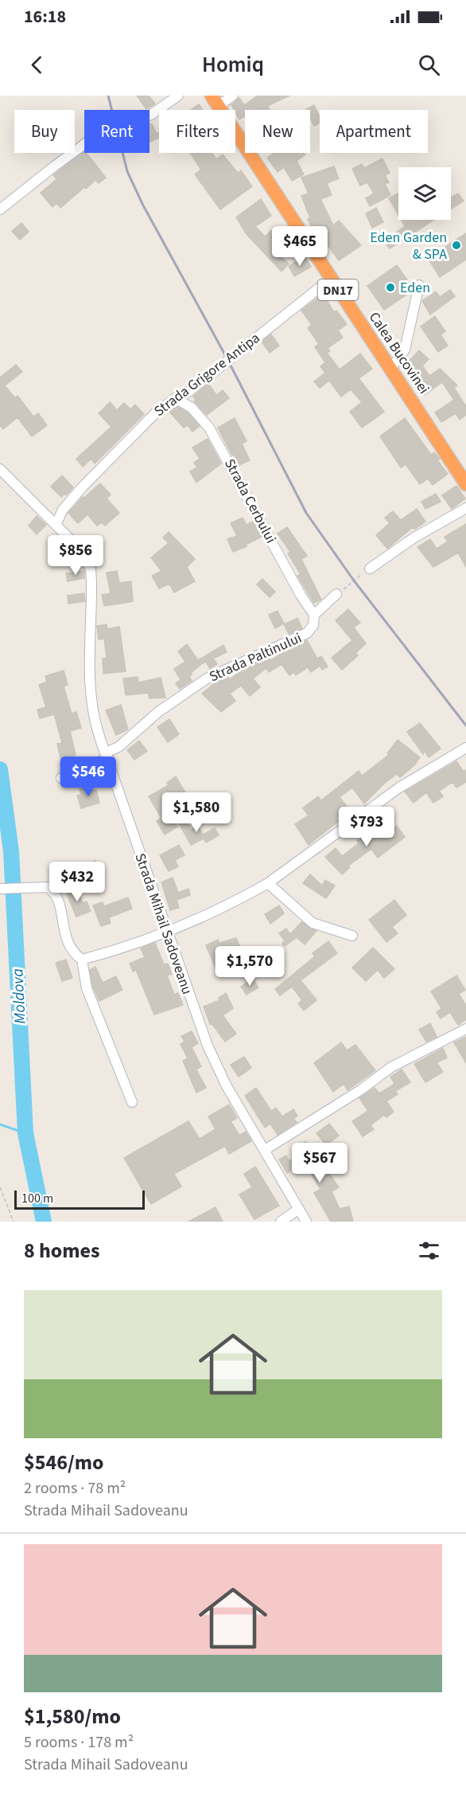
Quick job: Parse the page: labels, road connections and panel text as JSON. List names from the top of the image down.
{
  "streets": {
    "highway": ["DN17", "Calea Bucovinei"],
    "street": [
      "Strada Grigore Antipa",
      "Strada Cerbului",
      "Strada Paltinului",
      "Strada Mihail Sadoveanu"
    ]
  },
  "crossings": [
    ["Calea Bucovinei", "Strada Grigore Antipa"],
    ["Strada Grigore Antipa", "Strada Cerbului"],
    ["Strada Grigore Antipa", "Strada Mihail Sadoveanu"],
    ["Strada Cerbului", "Strada Paltinului"],
    ["Strada Paltinului", "Strada Mihail Sadoveanu"]
  ],
  "water": ["Moldova"],
  "places": ["Eden Garden & SPA", "Eden"],
  "scale_bar": "100 m",
  "page": {
    "status": "16:18",
    "header": "Homiq",
    "chip": [
      "Buy",
      "Rent",
      "Filters",
      "New",
      "Apartment"
    ],
    "price": [
      "$465",
      "$856",
      "$546",
      "$1,580",
      "$793",
      "$432",
      "$1,570",
      "$567"
    ],
    "scale": "100 m",
    "heading": "8 homes",
    "list": [
      {
        "name": "$546/mo",
        "note": "2 rooms · 78 m² · Strada Mihail Sadoveanu"
      },
      {
        "name": "$1,580/mo",
        "note": "5 rooms · 178 m² · Strada Mihail Sadoveanu"
      }
    ]
  }
}
